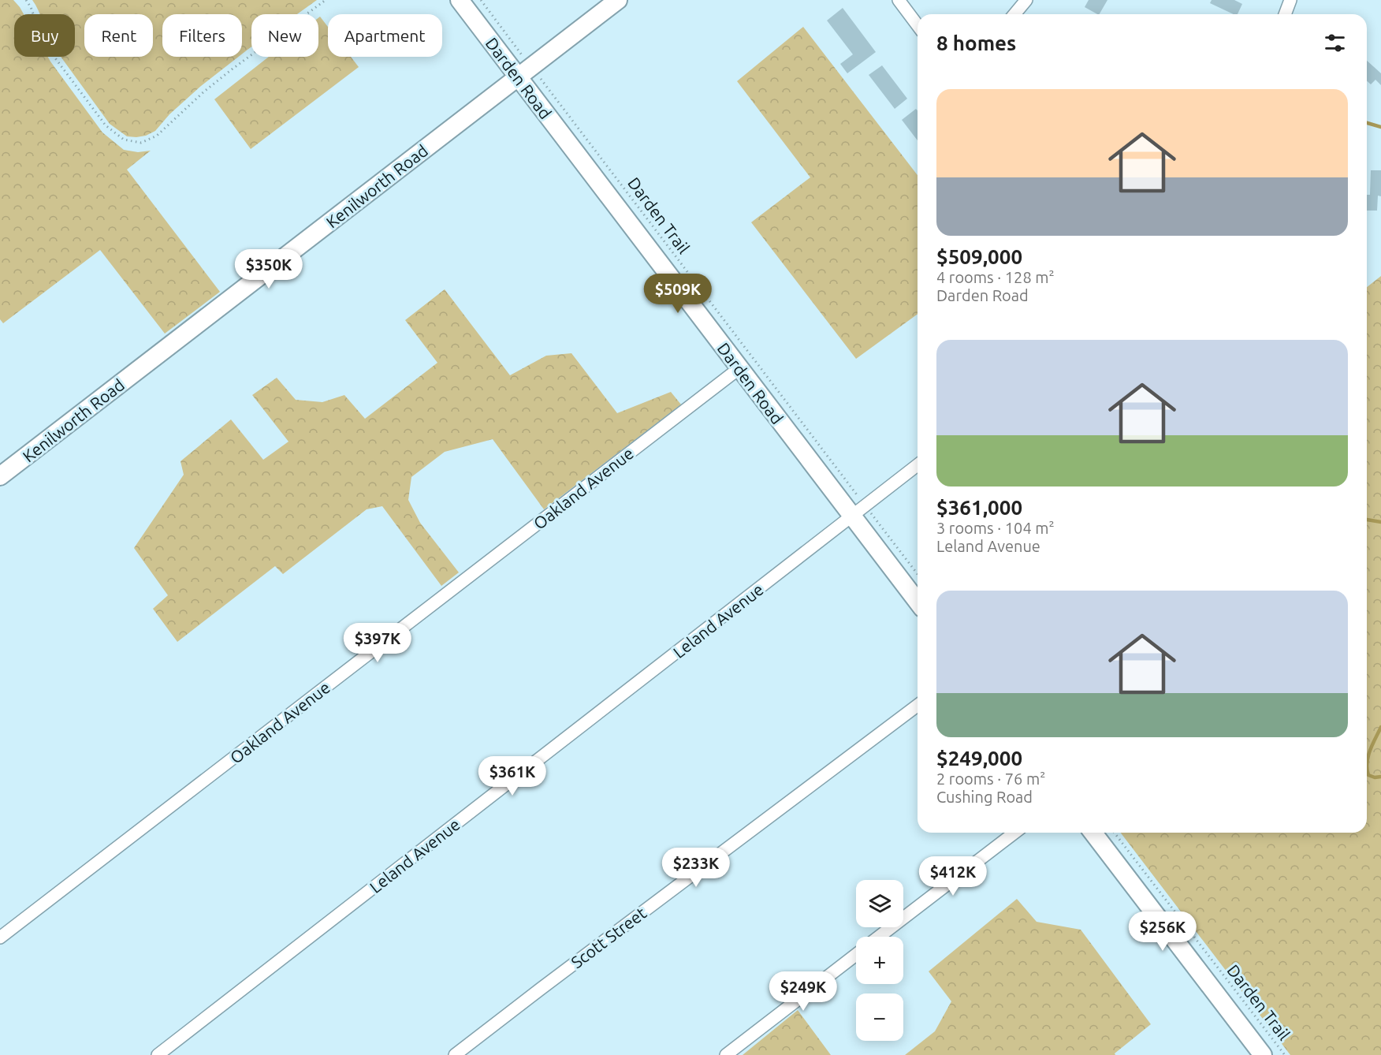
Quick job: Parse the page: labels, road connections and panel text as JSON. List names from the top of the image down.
{
  "streets": {
    "street": [
      "Darden Road",
      "Kenilworth Road",
      "Oakland Avenue",
      "Leland Avenue",
      "Scott Street"
    ],
    "path": ["Darden Trail"]
  },
  "crossings": [
    ["Darden Road", "Kenilworth Road"],
    ["Darden Road", "Darden Trail"],
    ["Darden Road", "Oakland Avenue"],
    ["Darden Road", "Leland Avenue"],
    ["Kenilworth Road", "Darden Trail"],
    ["Darden Trail", "Leland Avenue"]
  ],
  "page": {
    "chip": [
      "Buy",
      "Rent",
      "Filters",
      "New",
      "Apartment"
    ],
    "heading": "8 homes",
    "list": [
      {
        "name": "$509,000",
        "note": "4 rooms · 128 m² · Darden Road"
      },
      {
        "name": "$361,000",
        "note": "3 rooms · 104 m² · Leland Avenue"
      },
      {
        "name": "$249,000",
        "note": "2 rooms · 76 m² · Cushing Road"
      }
    ],
    "price": [
      "$350K",
      "$509K",
      "$397K",
      "$361K",
      "$233K",
      "$412K",
      "$256K",
      "$249K"
    ],
    "map_buttons": ["+", "−"]
  }
}
